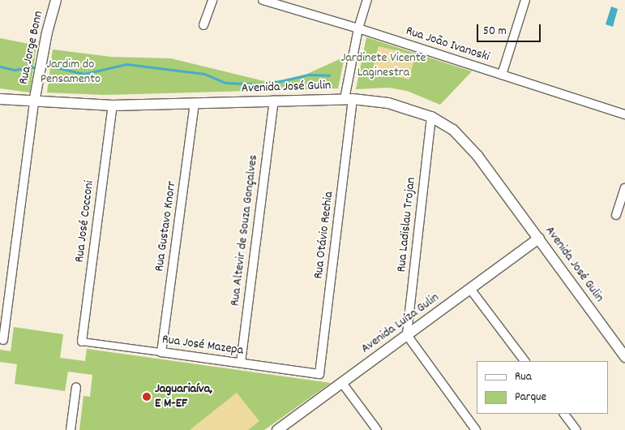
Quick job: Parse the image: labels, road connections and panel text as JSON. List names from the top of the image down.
{
  "streets": {
    "street": [
      "Rua João Ivanoski",
      "Rua Jorge Bonn",
      "Avenida José Gulin",
      "Rua José Cocconi",
      "Rua Ladislau Trojan",
      "Rua Gustavo Knorr",
      "Rua Altevir de Souza Gonçalves",
      "Rua Otávio Rechia",
      "Avenida Luíza Gulin",
      "Rua José Mazepa"
    ]
  },
  "crossings": [
    ["Rua João Ivanoski", "Rua Otávio Rechia"],
    ["Rua Jorge Bonn", "Avenida José Gulin"],
    ["Avenida José Gulin", "Rua José Cocconi"],
    ["Avenida José Gulin", "Rua Ladislau Trojan"],
    ["Avenida José Gulin", "Rua Gustavo Knorr"],
    ["Avenida José Gulin", "Rua Altevir de Souza Gonçalves"],
    ["Avenida José Gulin", "Rua Otávio Rechia"],
    ["Avenida José Gulin", "Avenida Luíza Gulin"],
    ["Rua José Cocconi", "Rua José Mazepa"],
    ["Rua Ladislau Trojan", "Avenida Luíza Gulin"],
    ["Rua Gustavo Knorr", "Rua José Mazepa"],
    ["Rua Altevir de Souza Gonçalves", "Rua José Mazepa"],
    ["Rua Otávio Rechia", "Rua José Mazepa"]
  ],
  "parks": ["Jardinete Vicente Laginestra", "Jardim do Pensamento"],
  "places": ["Jaguariaíva, E M-EF"],
  "legend": ["Rua", "Parque"],
  "scale_bar": "50 m"
}
